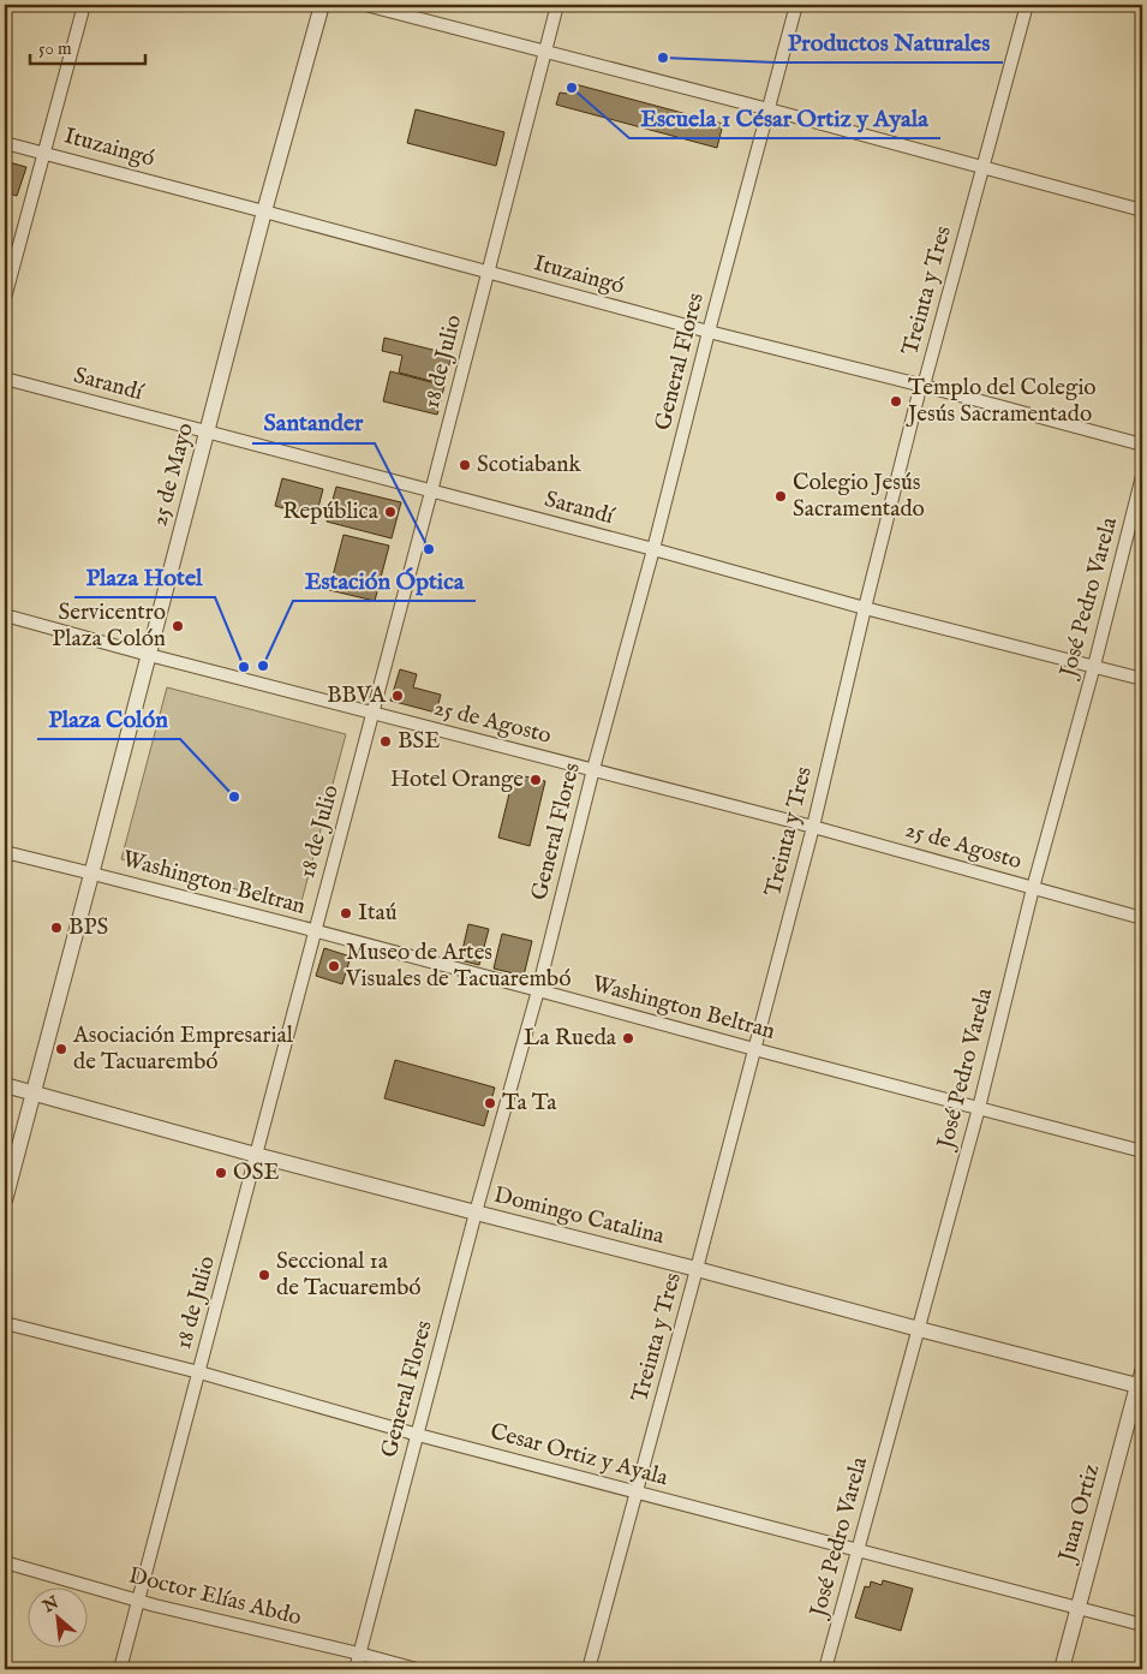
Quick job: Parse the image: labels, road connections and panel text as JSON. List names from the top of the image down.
{
  "streets": {
    "street": [
      "Ituzaingó",
      "Treinta y Tres",
      "18 de Julio",
      "General Flores",
      "Sarandí",
      "25 de Mayo",
      "José Pedro Varela",
      "25 de Agosto",
      "Washington Beltran",
      "Domingo Catalina",
      "Cesar Ortiz y Ayala",
      "Juan Ortiz",
      "Doctor Elías Abdo"
    ]
  },
  "crossings": [
    ["Ituzaingó", "Treinta y Tres"],
    ["Ituzaingó", "18 de Julio"],
    ["Ituzaingó", "General Flores"],
    ["Ituzaingó", "25 de Mayo"],
    ["Treinta y Tres", "Sarandí"],
    ["Treinta y Tres", "25 de Agosto"],
    ["Treinta y Tres", "Washington Beltran"],
    ["Treinta y Tres", "Domingo Catalina"],
    ["Treinta y Tres", "Cesar Ortiz y Ayala"],
    ["18 de Julio", "Sarandí"],
    ["18 de Julio", "25 de Agosto"],
    ["18 de Julio", "Washington Beltran"],
    ["18 de Julio", "Domingo Catalina"],
    ["18 de Julio", "Cesar Ortiz y Ayala"],
    ["18 de Julio", "Doctor Elías Abdo"],
    ["General Flores", "Sarandí"],
    ["General Flores", "25 de Agosto"],
    ["General Flores", "Washington Beltran"],
    ["General Flores", "Domingo Catalina"],
    ["General Flores", "Cesar Ortiz y Ayala"],
    ["General Flores", "Doctor Elías Abdo"],
    ["Sarandí", "25 de Mayo"],
    ["Sarandí", "José Pedro Varela"],
    ["25 de Mayo", "25 de Agosto"],
    ["25 de Mayo", "Washington Beltran"],
    ["25 de Mayo", "Domingo Catalina"],
    ["José Pedro Varela", "25 de Agosto"],
    ["José Pedro Varela", "Washington Beltran"],
    ["José Pedro Varela", "Domingo Catalina"],
    ["José Pedro Varela", "Cesar Ortiz y Ayala"],
    ["Domingo Catalina", "Juan Ortiz"],
    ["Cesar Ortiz y Ayala", "Juan Ortiz"]
  ],
  "places": [
    "Productos Naturales",
    "Escuela 1 César Ortiz y Ayala",
    "Templo del Colegio Jesús Sacramentado",
    "Scotiabank",
    "Colegio Jesús Sacramentado",
    "República",
    "Santander",
    "Servicentro Plaza Colón",
    "Estación Óptica",
    "Plaza Hotel",
    "BBVA",
    "BSE",
    "Hotel Orange",
    "Plaza Colón",
    "Itaú",
    "BPS",
    "Museo de Artes Visuales de Tacuarembó",
    "La Rueda",
    "Asociación Empresarial de Tacuarembó",
    "Ta Ta",
    "OSE",
    "Seccional 1a de Tacuarembó"
  ],
  "scale_bar": "50 m",
  "north": "top left"
}
